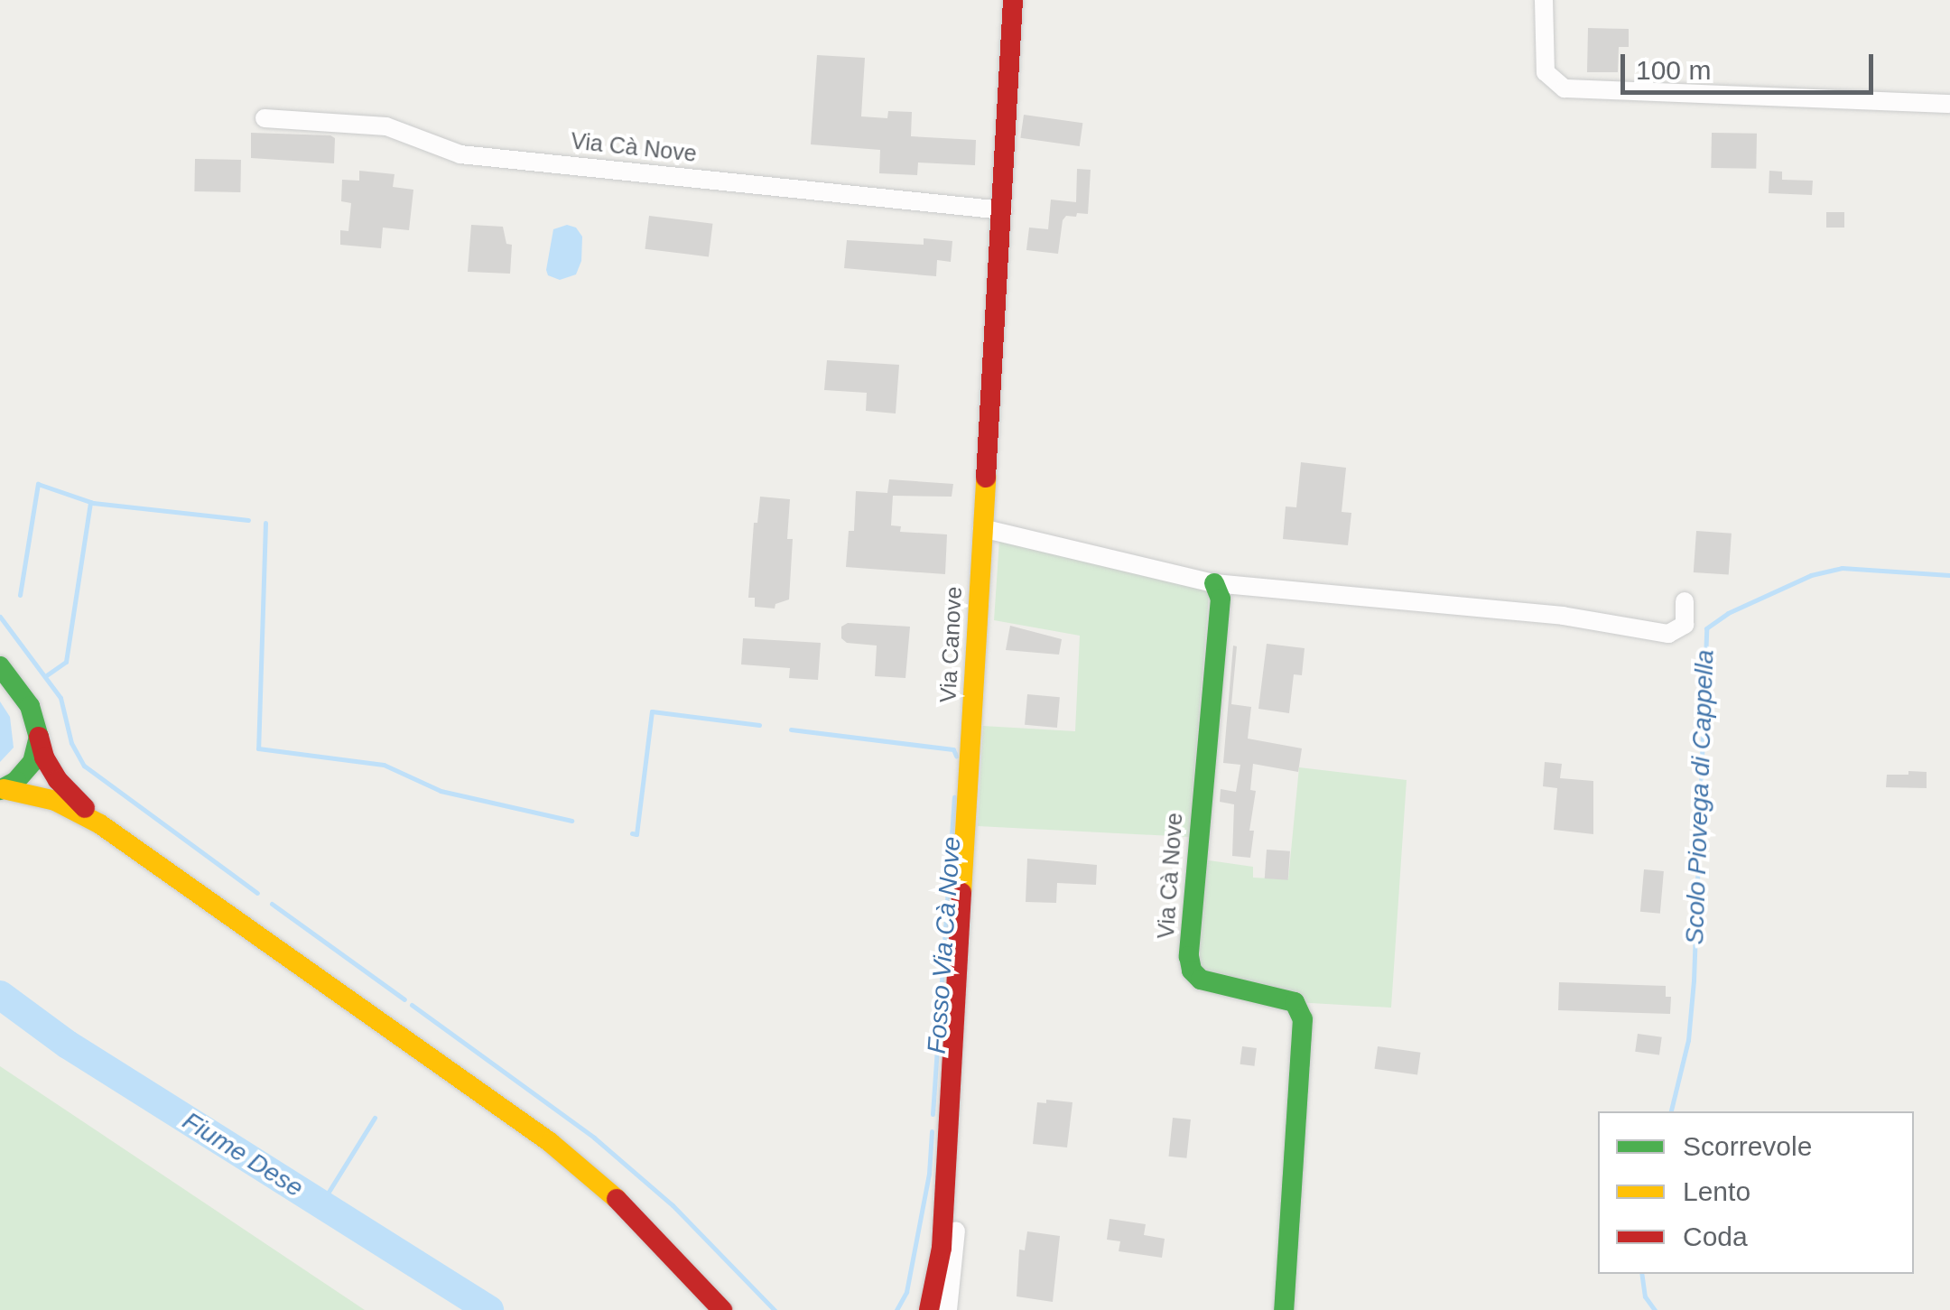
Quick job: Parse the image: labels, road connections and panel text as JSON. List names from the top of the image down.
{
  "streets": {
    "street": ["Via Cà Nove", "Via Canove"]
  },
  "crossings": [
    ["Via Cà Nove", "Via Canove"]
  ],
  "water": ["Scolo Piovega di Cappella", "Fosso Via Cà Nove", "Fiume Dese"],
  "legend": ["Scorrevole", "Lento", "Coda"],
  "scale_bar": "100 m"
}
